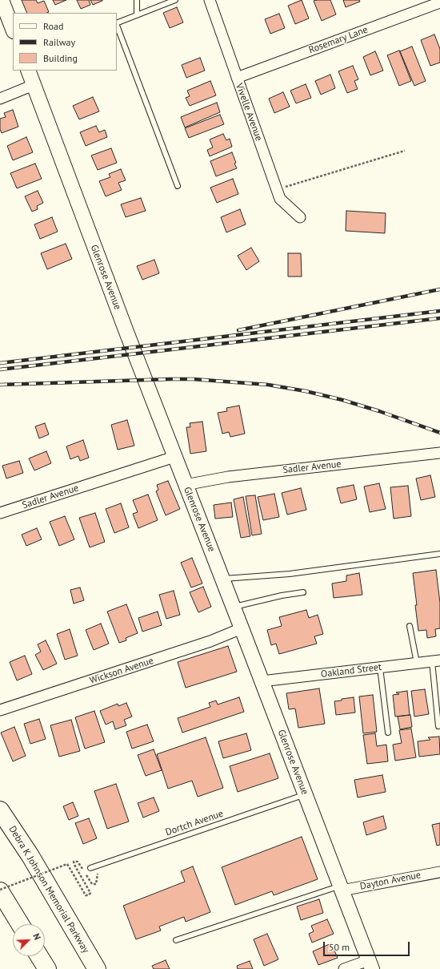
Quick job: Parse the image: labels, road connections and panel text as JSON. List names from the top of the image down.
{
  "streets": {
    "highway": ["Debra K Johnson Memorial Parkway"],
    "street": [
      "Rosemary Lane",
      "Vivelle Avenue",
      "Glenrose Avenue",
      "Sadler Avenue",
      "Wickson Avenue",
      "Oakland Street",
      "Dayton Avenue"
    ],
    "lane": ["Dortch Avenue"]
  },
  "crossings": [
    ["Rosemary Lane", "Vivelle Avenue"],
    ["Glenrose Avenue", "Sadler Avenue"],
    ["Glenrose Avenue", "Wickson Avenue"],
    ["Glenrose Avenue", "Oakland Street"],
    ["Glenrose Avenue", "Dortch Avenue"],
    ["Glenrose Avenue", "Dayton Avenue"]
  ],
  "legend": ["Road", "Railway", "Building"],
  "scale_bar": "50 m",
  "north": "top right"
}
